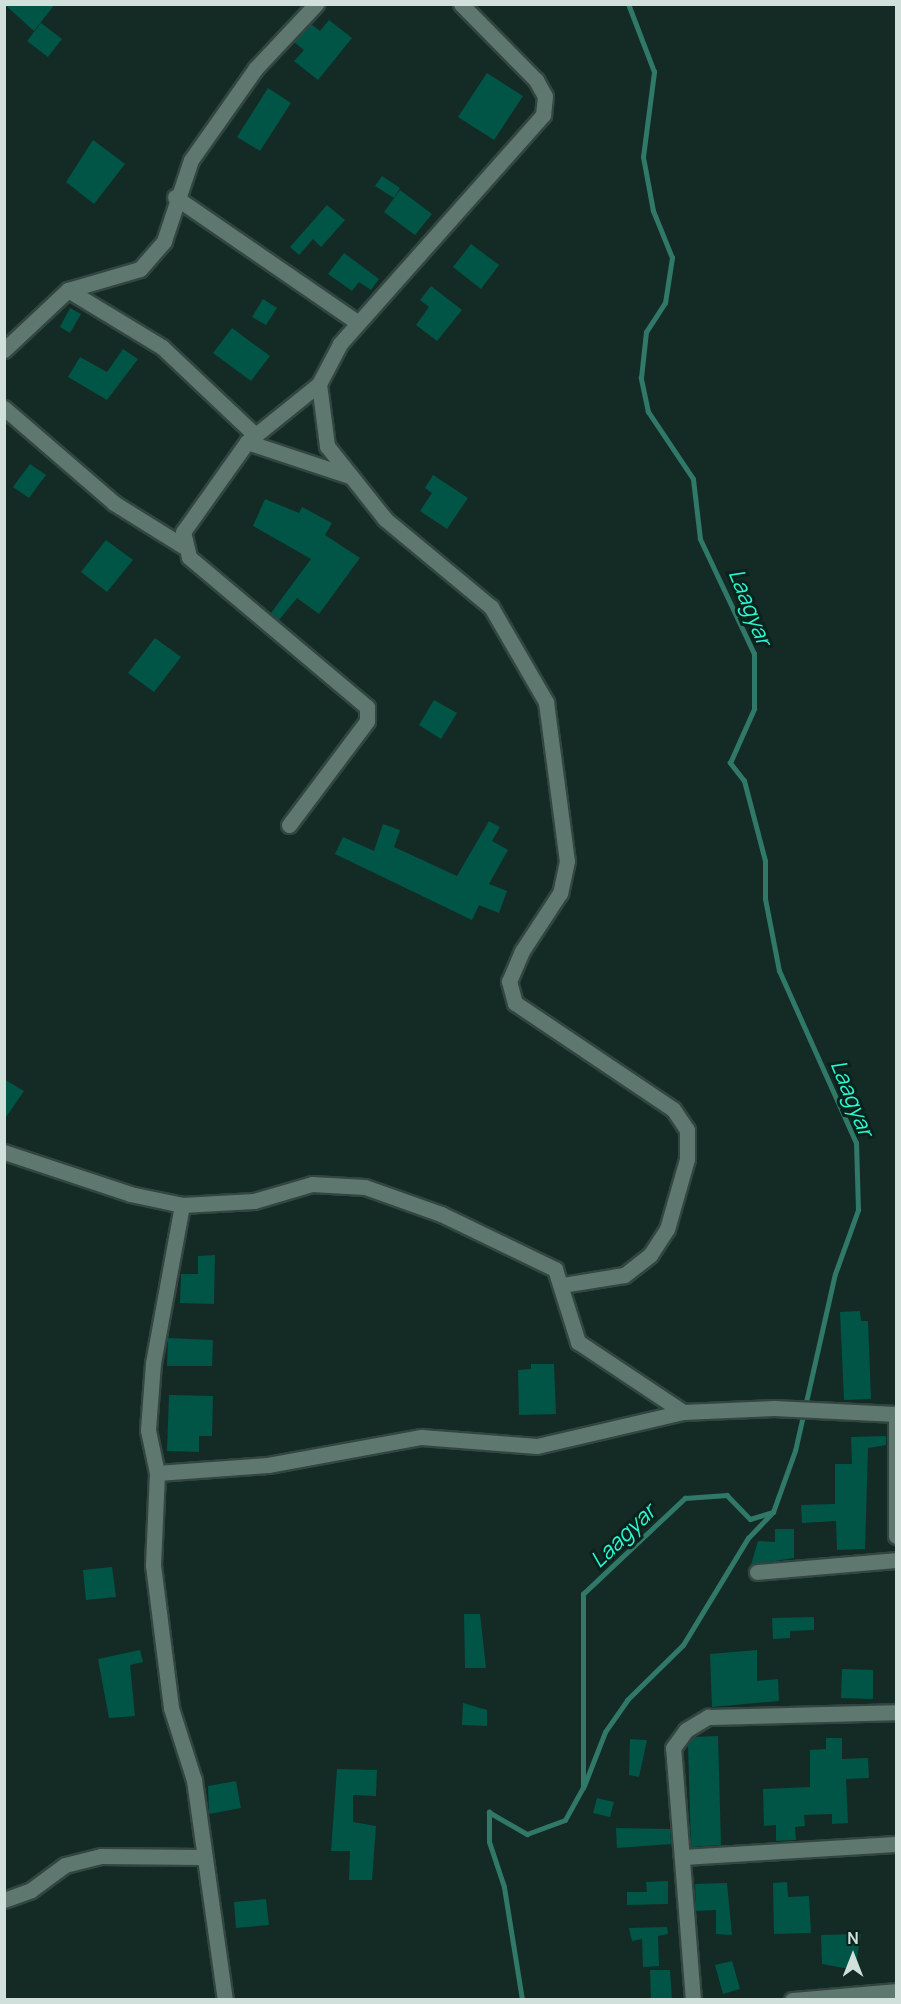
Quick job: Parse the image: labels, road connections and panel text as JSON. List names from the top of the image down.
{
  "water": ["Laagyar"],
  "north": "top"
}
